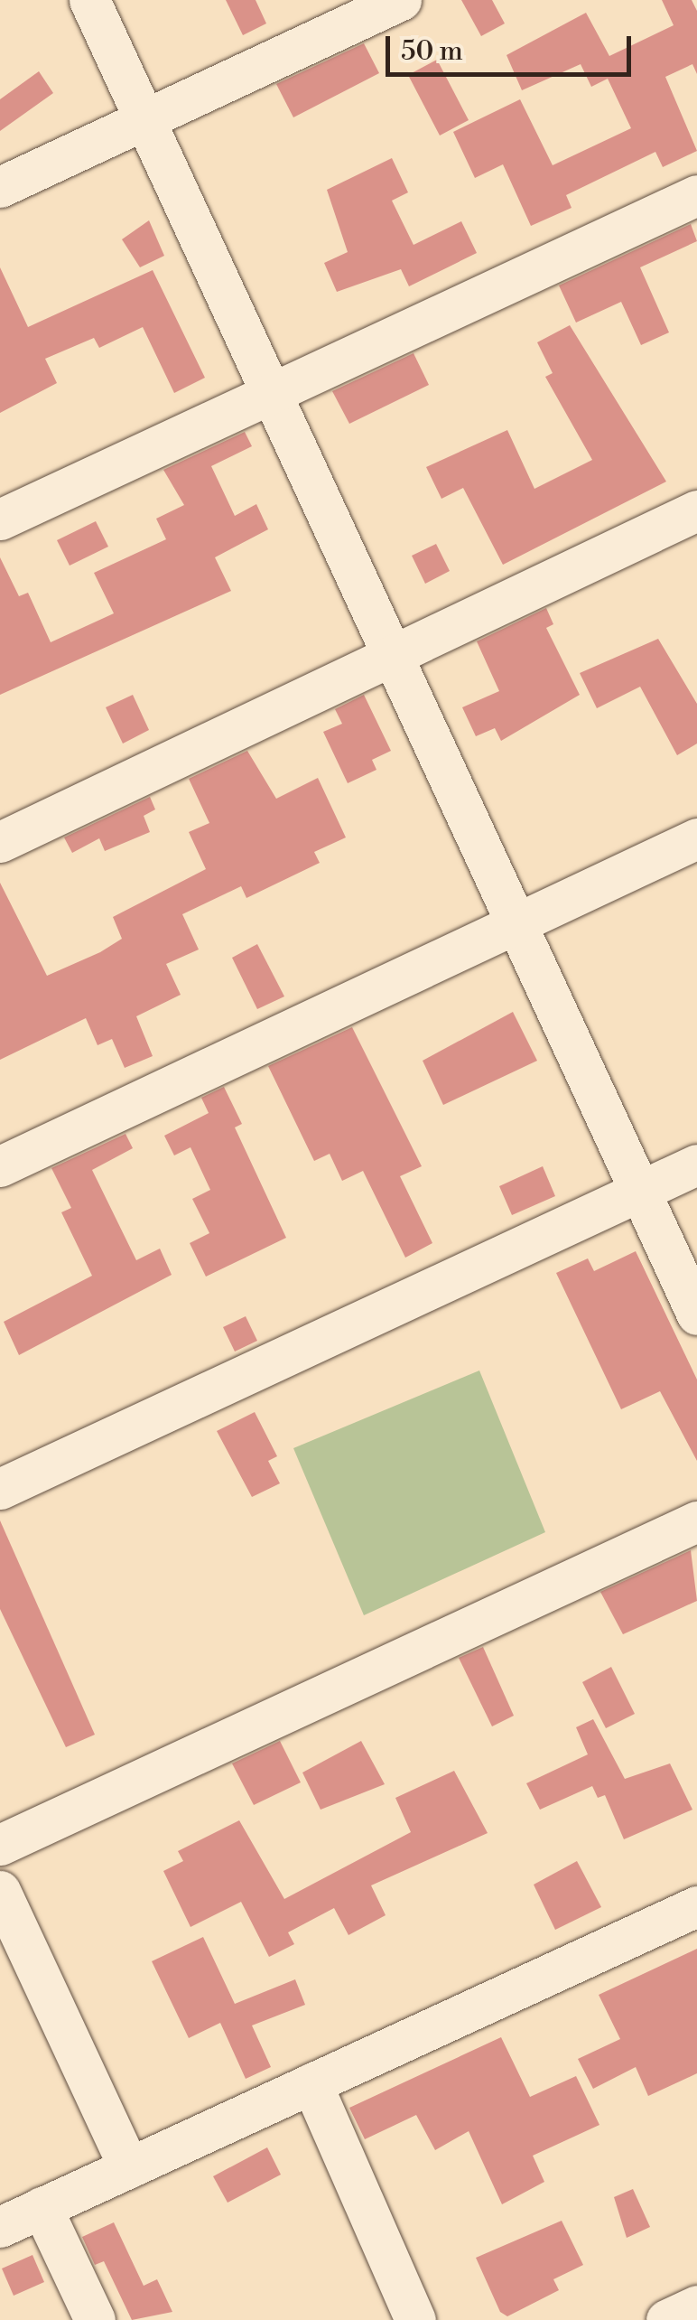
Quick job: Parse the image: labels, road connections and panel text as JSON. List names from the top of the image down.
{
  "scale_bar": "50 m"
}
